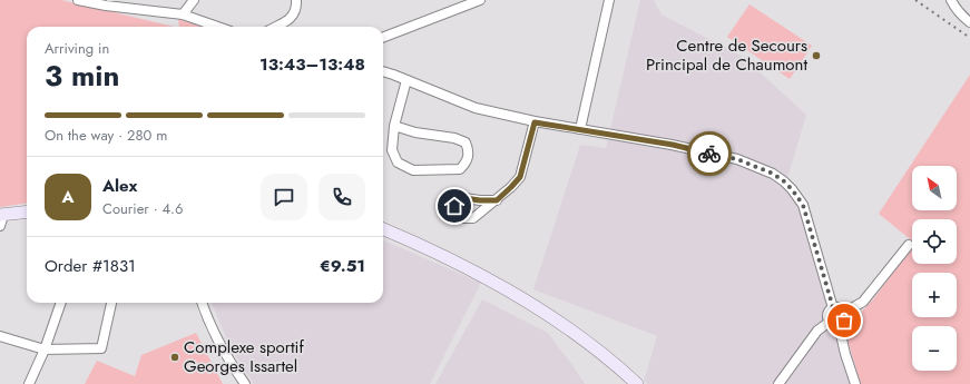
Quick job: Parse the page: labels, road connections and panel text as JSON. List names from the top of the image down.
{
  "places": ["Centre de Secours Principal de Chaumont", "Complexe sportif Georges Issartel"],
  "north": "top left",
  "page": {
    "heading": ["3 min", "Arriving in", "13:43–13:48"],
    "panel": [
      "Alex",
      "Courier · 4.6",
      "Order #1831",
      "€9.51"
    ],
    "bar": "On the way · 280 m",
    "map_buttons": ["+", "−"],
    "round": "A"
  }
}
